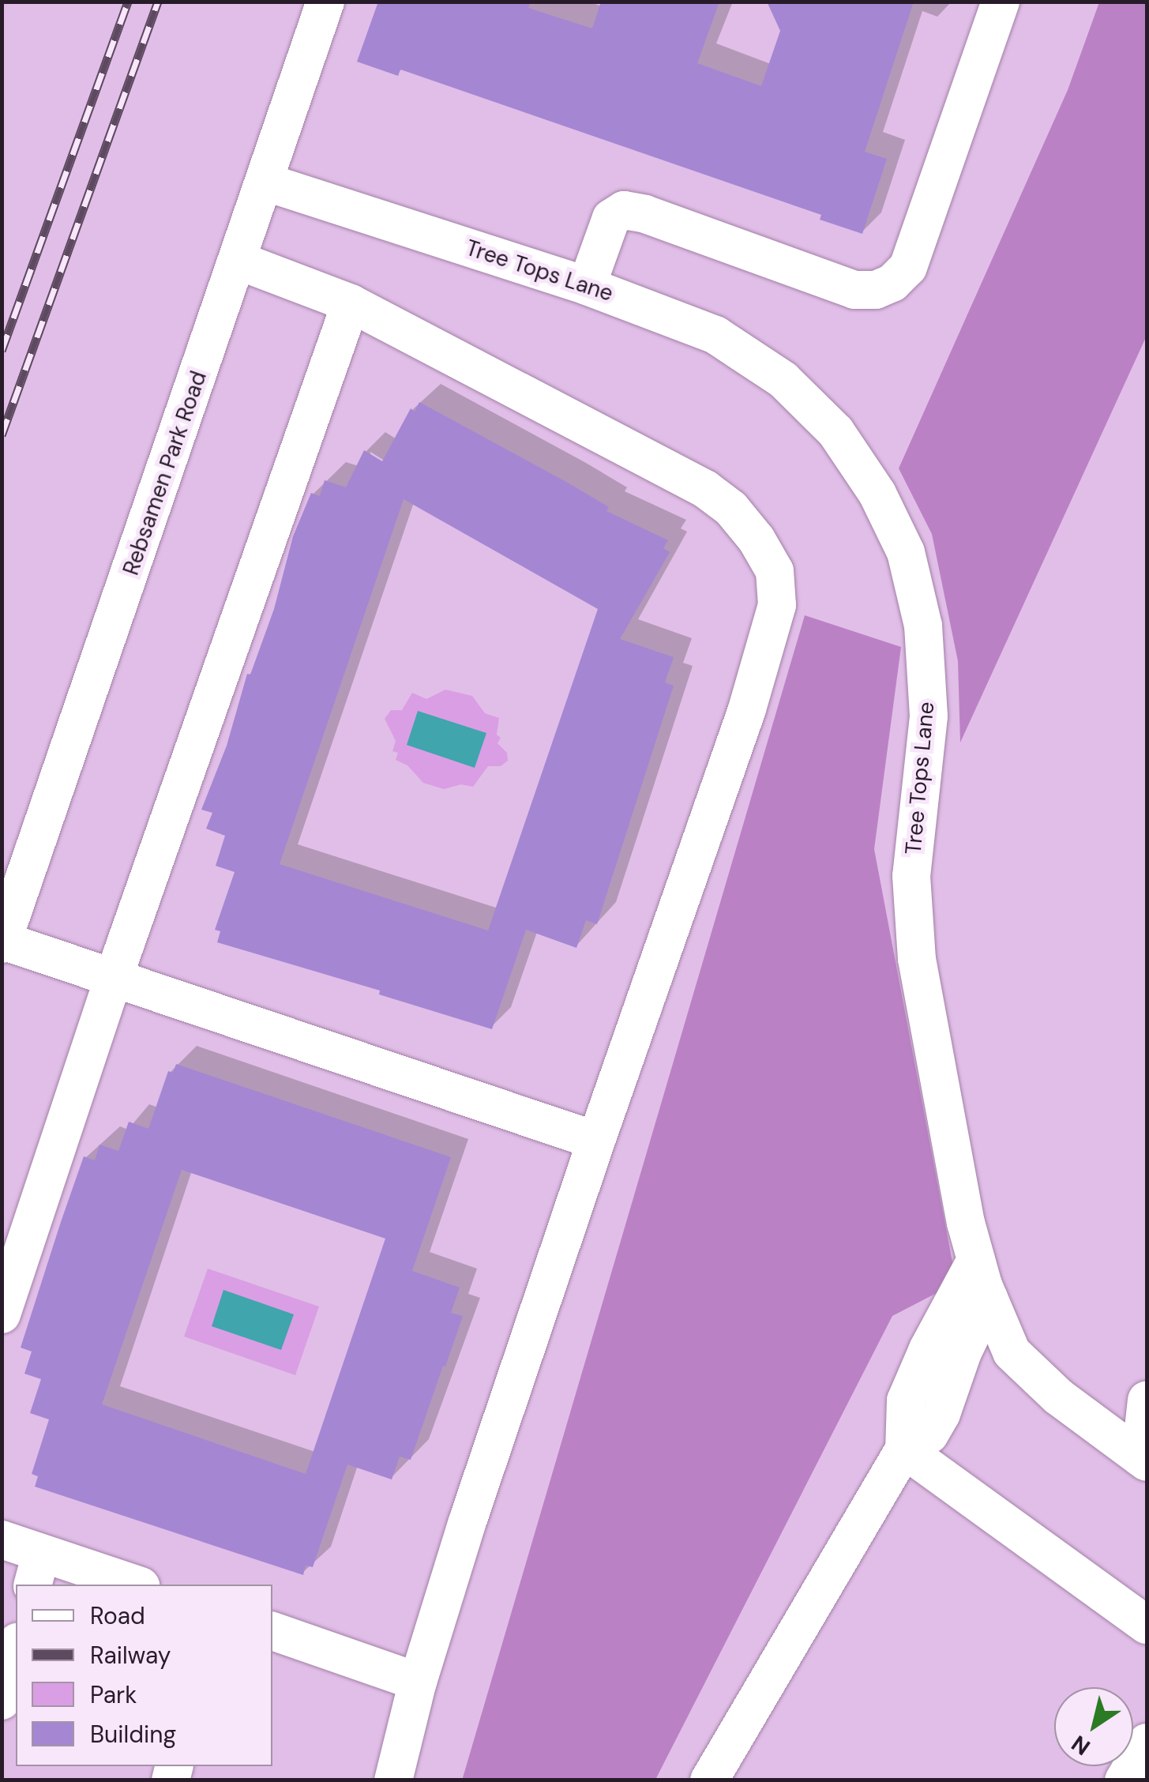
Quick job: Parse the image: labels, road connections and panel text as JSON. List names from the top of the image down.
{
  "streets": {
    "street": ["Tree Tops Lane", "Rebsamen Park Road"]
  },
  "crossings": [
    ["Tree Tops Lane", "Rebsamen Park Road"]
  ],
  "legend": [
    "Road",
    "Railway",
    "Park",
    "Building"
  ],
  "north": "bottom left"
}
